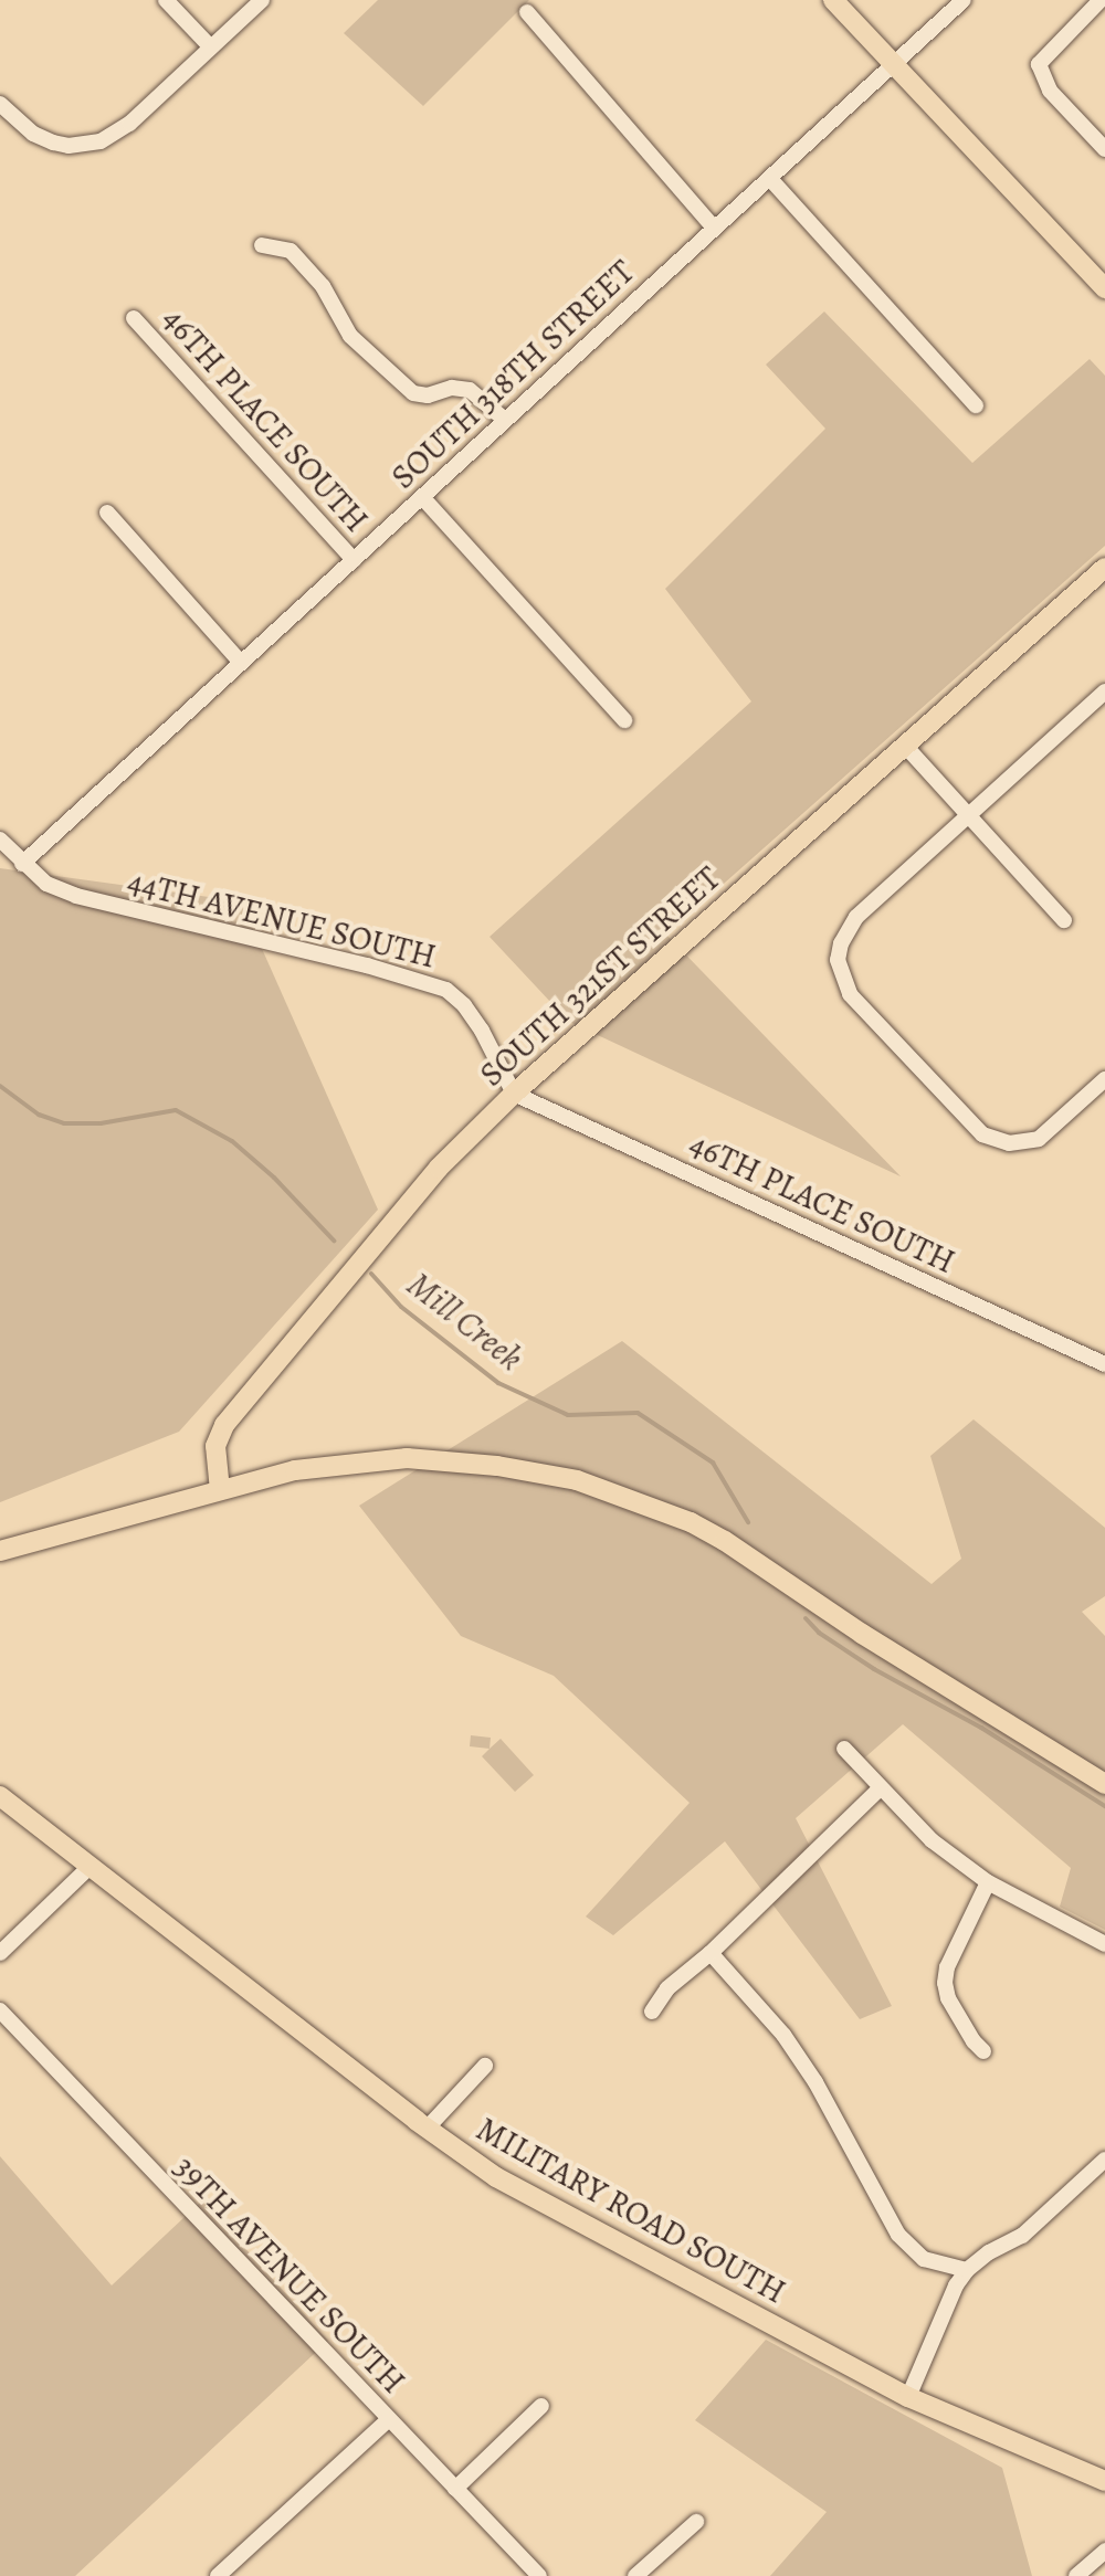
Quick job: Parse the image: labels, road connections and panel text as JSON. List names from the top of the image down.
{
  "streets": {
    "main road": ["SOUTH 321ST STREET", "MILITARY ROAD SOUTH"],
    "street": [
      "SOUTH 318TH STREET",
      "46TH PLACE SOUTH",
      "44TH AVENUE SOUTH",
      "39TH AVENUE SOUTH"
    ]
  },
  "crossings": [
    ["SOUTH 318TH STREET", "46TH PLACE SOUTH"],
    ["SOUTH 318TH STREET", "44TH AVENUE SOUTH"],
    ["46TH PLACE SOUTH", "44TH AVENUE SOUTH"],
    ["46TH PLACE SOUTH", "SOUTH 321ST STREET"],
    ["44TH AVENUE SOUTH", "SOUTH 321ST STREET"]
  ],
  "water": ["Mill Creek"]
}
